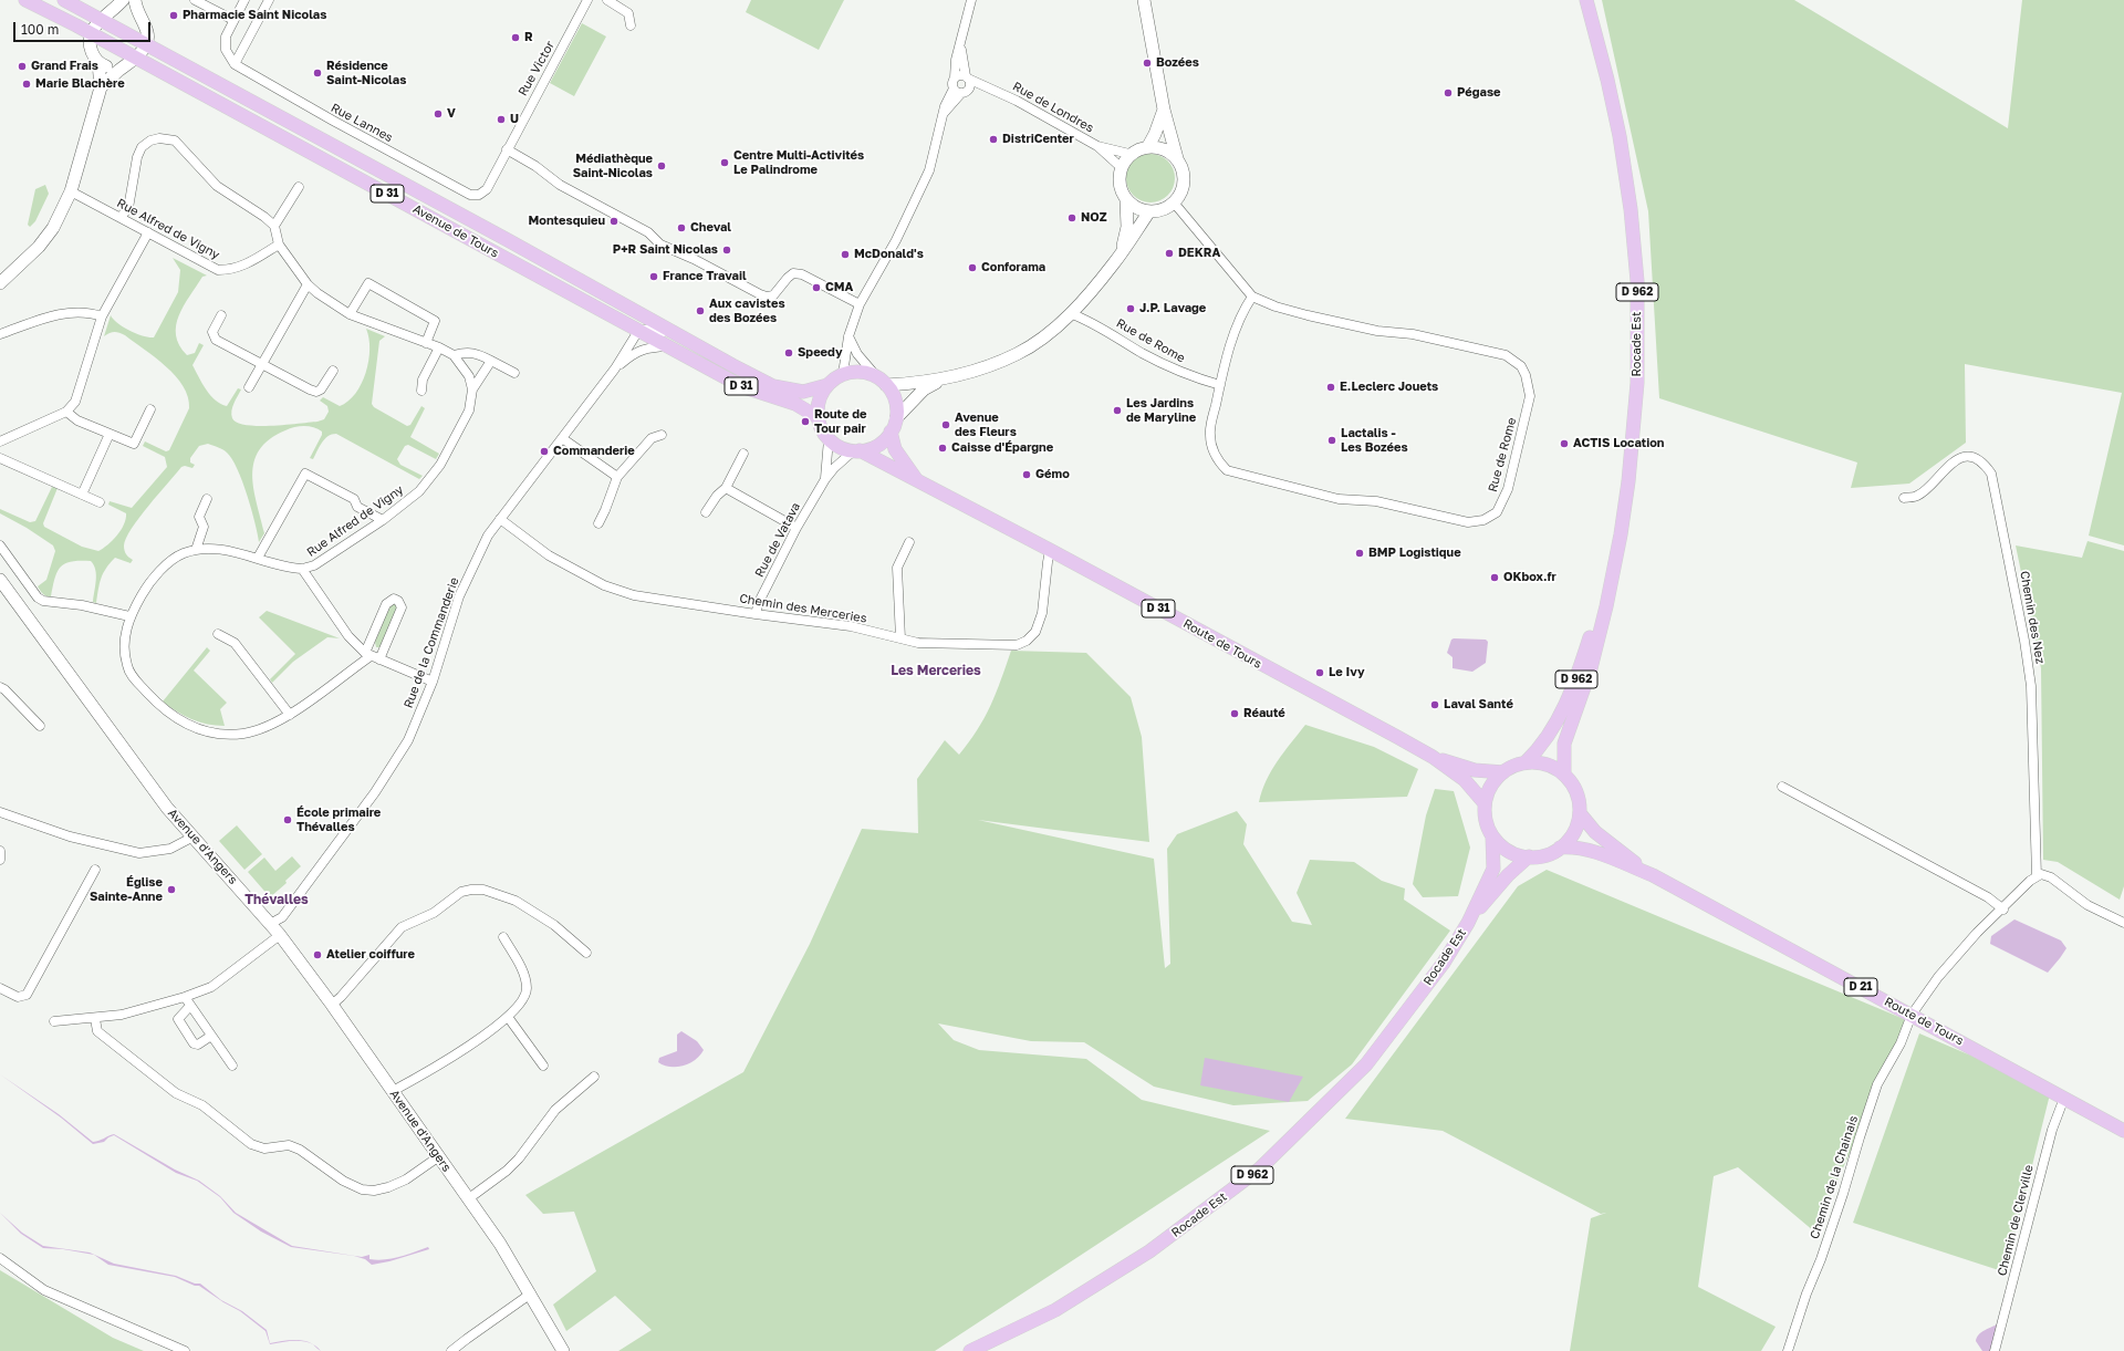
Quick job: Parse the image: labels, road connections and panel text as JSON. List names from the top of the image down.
{
  "streets": {
    "main road": [
      "D 31",
      "Avenue de Tours",
      "D 962",
      "Rocade Est",
      "Route de Tours",
      "D 21"
    ],
    "street": [
      "Rue Victor",
      "Rue de Londres",
      "Rue Lannes",
      "Rue Alfred de Vigny",
      "Rue de Rome",
      "Rue de Vatava",
      "Chemin des Merceries",
      "Chemin des Nez",
      "Rue de la Commanderie",
      "Avenue d'Angers",
      "Chemin de la Chainais",
      "Chemin de Clerville"
    ]
  },
  "crossings": [
    ["Rue Victor", "Rue Lannes"],
    ["Rue de Londres", "Rue de Rome"],
    ["Avenue de Tours", "Rue de Vatava"],
    ["Avenue de Tours", "Rue de la Commanderie"],
    ["Avenue de Tours", "Route de Tours"],
    ["Rocade Est", "Route de Tours"],
    ["Rue de Vatava", "Chemin des Merceries"],
    ["Rue de Vatava", "Route de Tours"],
    ["Chemin des Merceries", "Rue de la Commanderie"],
    ["Chemin des Merceries", "Route de Tours"],
    ["Chemin des Nez", "Chemin de la Chainais"],
    ["Rue de la Commanderie", "Avenue d'Angers"],
    ["Route de Tours", "Chemin de la Chainais"],
    ["Route de Tours", "Chemin de Clerville"]
  ],
  "districts": ["Les Merceries", "Thévalles"],
  "places": [
    "Pharmacie Saint Nicolas",
    "R",
    "Bozées",
    "Grand Frais",
    "Résidence Saint-Nicolas",
    "Marie Blachère",
    "Pégase",
    "V",
    "U",
    "DistriCenter",
    "Centre Multi-Activités Le Palindrome",
    "Médiathèque Saint-Nicolas",
    "NOZ",
    "Montesquieu",
    "Cheval",
    "P+R Saint Nicolas",
    "DEKRA",
    "McDonald's",
    "Conforama",
    "France Travail",
    "CMA",
    "J.P. Lavage",
    "Aux cavistes des Bozées",
    "Speedy",
    "E.Leclerc Jouets",
    "Les Jardins de Maryline",
    "Route de Tour pair",
    "Avenue des Fleurs",
    "Lactalis - Les Bozées",
    "ACTIS Location",
    "Caisse d'Épargne",
    "Commanderie",
    "Gémo",
    "BMP Logistique",
    "OKbox.fr",
    "Le Ivy",
    "Laval Santé",
    "Réauté",
    "École primaire Thévalles",
    "Église Sainte-Anne",
    "Atelier coiffure"
  ],
  "scale_bar": "100 m"
}
